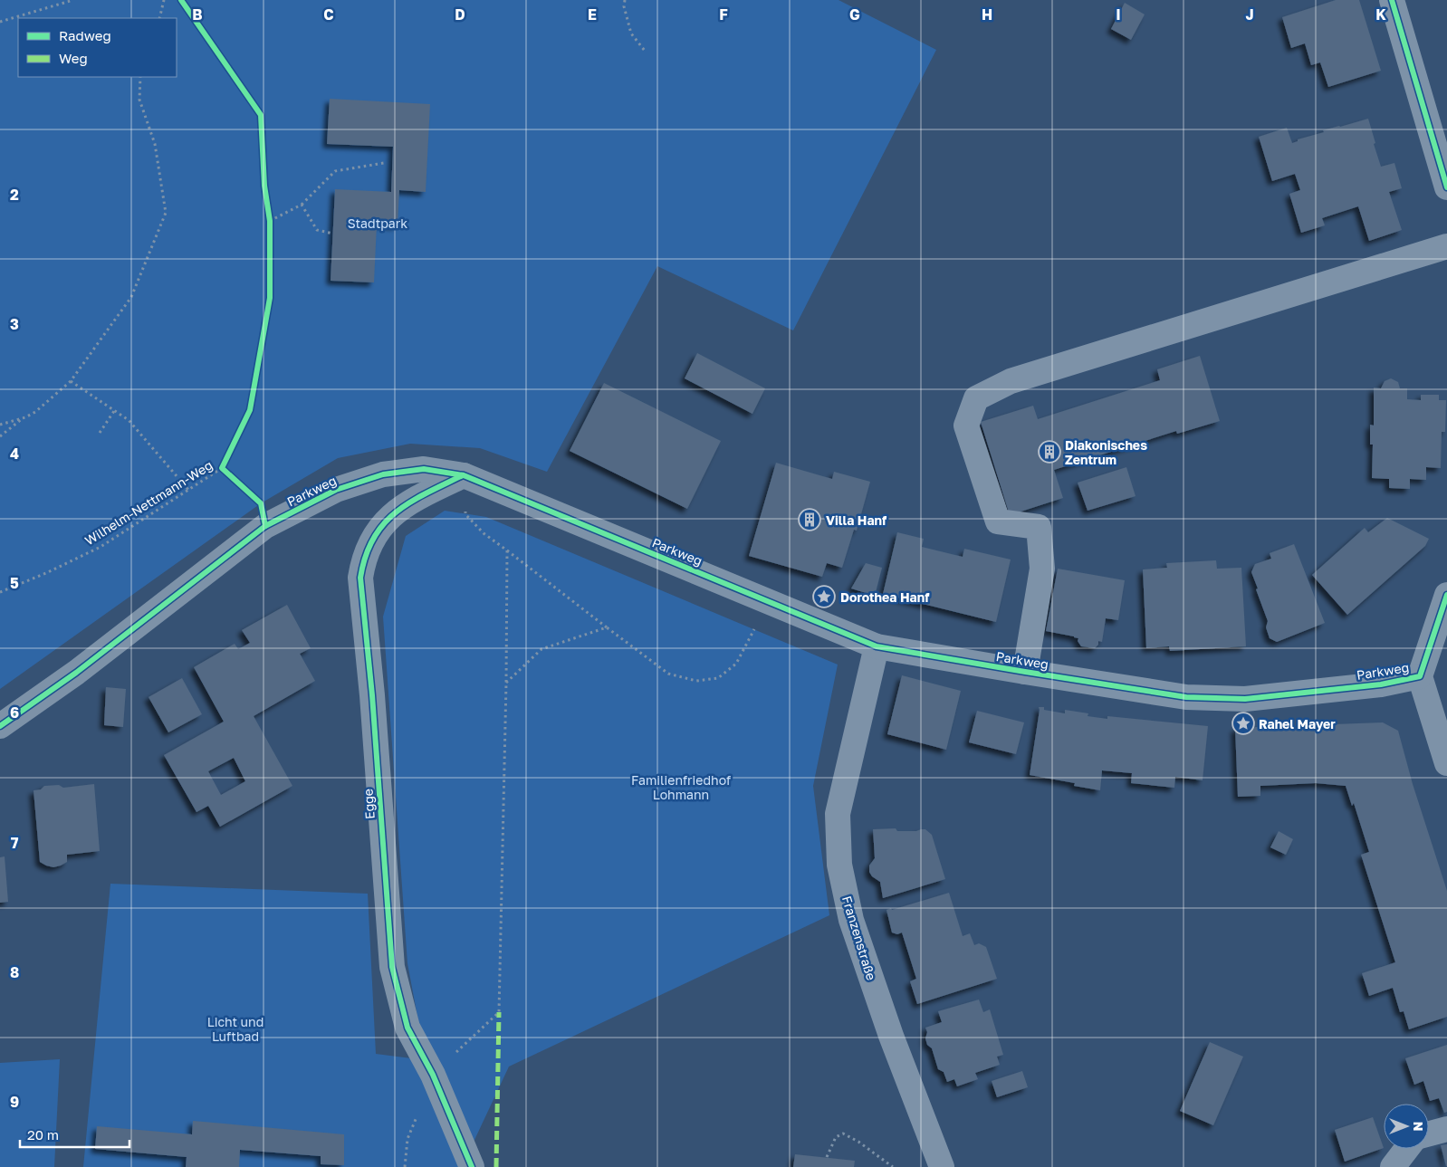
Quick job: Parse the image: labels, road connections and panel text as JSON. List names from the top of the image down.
{
  "streets": {
    "street": ["Parkweg", "Egge", "Franzenstraße"],
    "cycle path": ["Wilhelm-Nettmann-Weg"]
  },
  "crossings": [
    ["Parkweg", "Egge"],
    ["Parkweg", "Franzenstraße"]
  ],
  "parks": ["Stadtpark", "Familienfriedhof Lohmann", "Licht und Luftbad"],
  "places": {
    "building": ["Diakonisches Zentrum", "Villa Hanf"],
    "place": ["Dorothea Hanf", "Rahel Mayer"]
  },
  "legend": ["Radweg", "Weg"],
  "scale_bar": "20 m",
  "north": "right",
  "grid": {
    "columns": [
      "B",
      "C",
      "D",
      "E",
      "F",
      "G",
      "H",
      "I",
      "J",
      "K"
    ],
    "rows": [
      "2",
      "3",
      "4",
      "5",
      "6",
      "7",
      "8",
      "9"
    ]
  }
}
